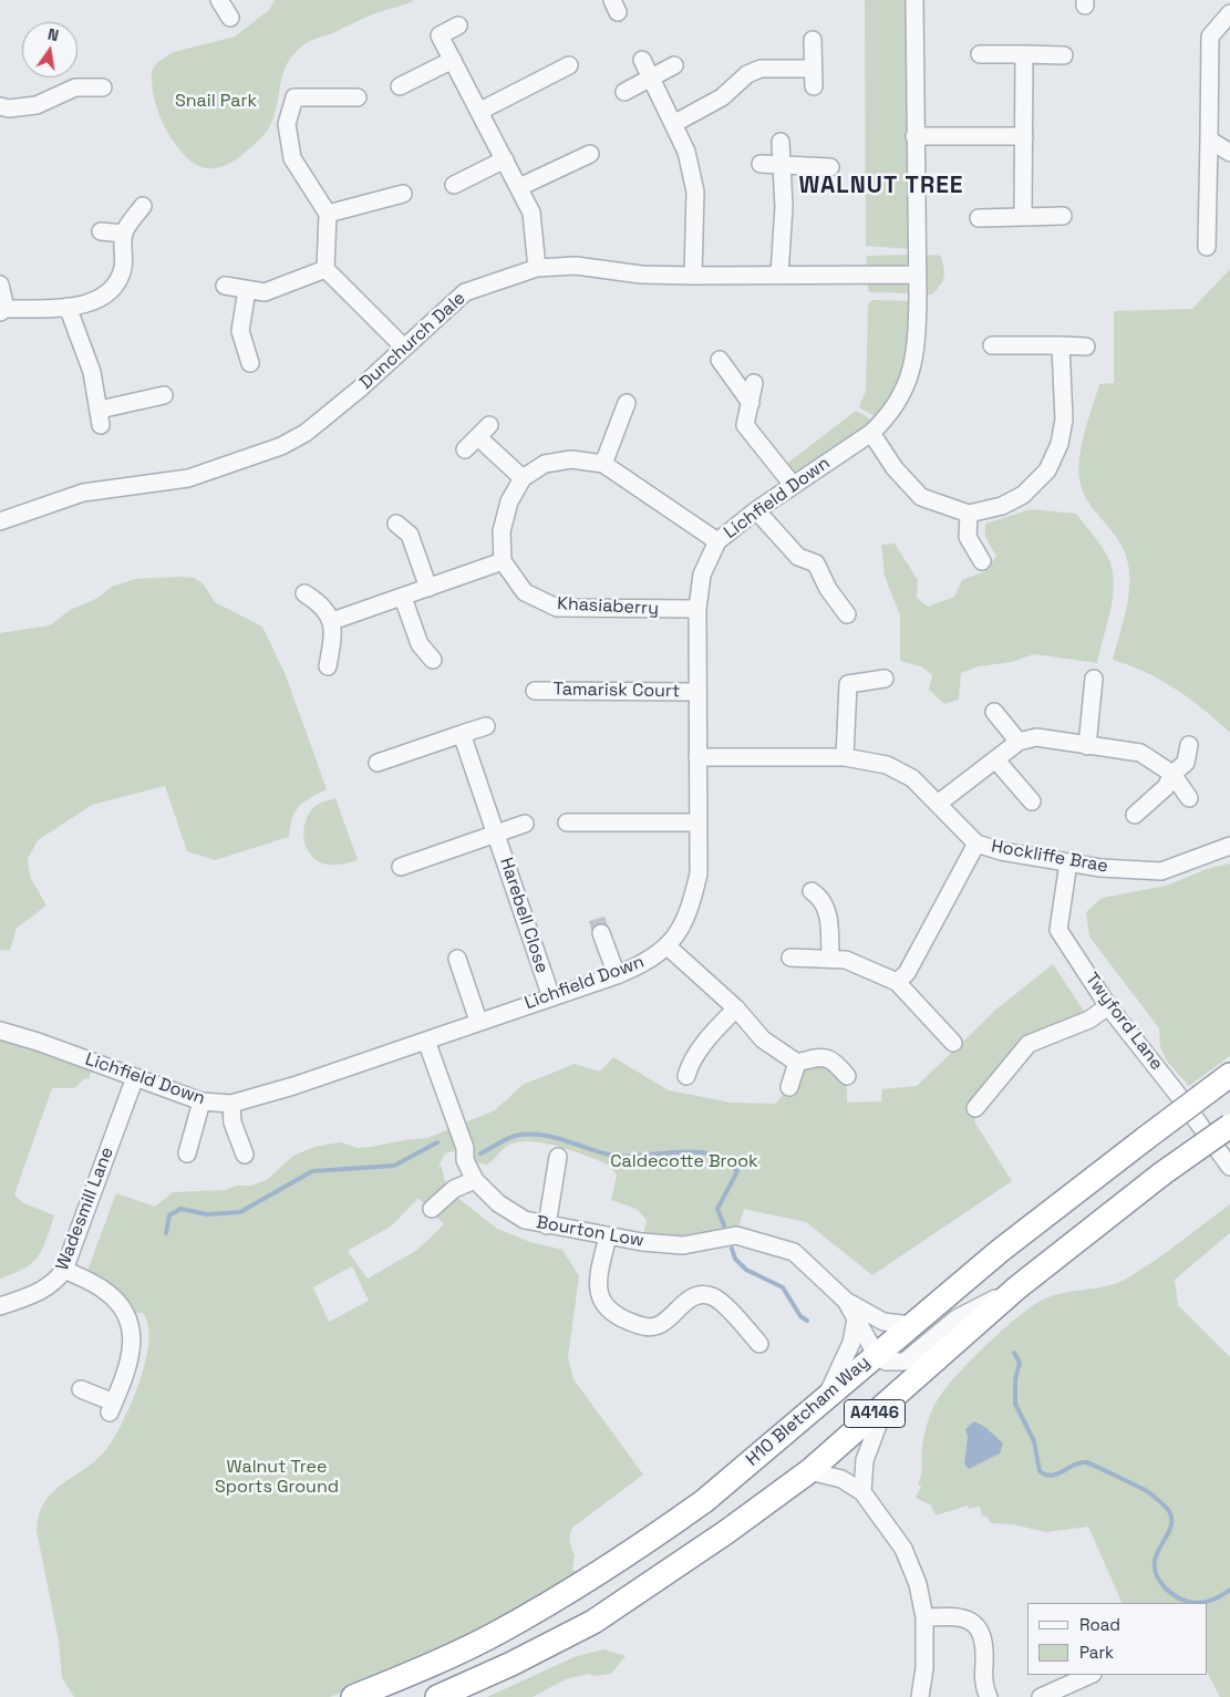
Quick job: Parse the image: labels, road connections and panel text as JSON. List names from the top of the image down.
{
  "streets": {
    "highway": ["H10 Bletcham Way", "A4146"],
    "street": [
      "Dunchurch Dale",
      "Lichfield Down",
      "Khasiaberry",
      "Tamarisk Court",
      "Hockliffe Brae",
      "Harebell Close",
      "Twyford Lane",
      "Wadesmill Lane",
      "Bourton Low"
    ]
  },
  "crossings": [
    ["Dunchurch Dale", "Lichfield Down"],
    ["Lichfield Down", "Khasiaberry"],
    ["Lichfield Down", "Tamarisk Court"],
    ["Lichfield Down", "Hockliffe Brae"],
    ["Lichfield Down", "Harebell Close"],
    ["Lichfield Down", "Wadesmill Lane"],
    ["Lichfield Down", "Bourton Low"],
    ["Hockliffe Brae", "Twyford Lane"],
    ["Bourton Low", "H10 Bletcham Way"]
  ],
  "districts": ["WALNUT TREE"],
  "parks": ["Snail Park", "Caldecotte Brook", "Walnut Tree Sports Ground"],
  "legend": ["Road", "Park"],
  "north": "top"
}
